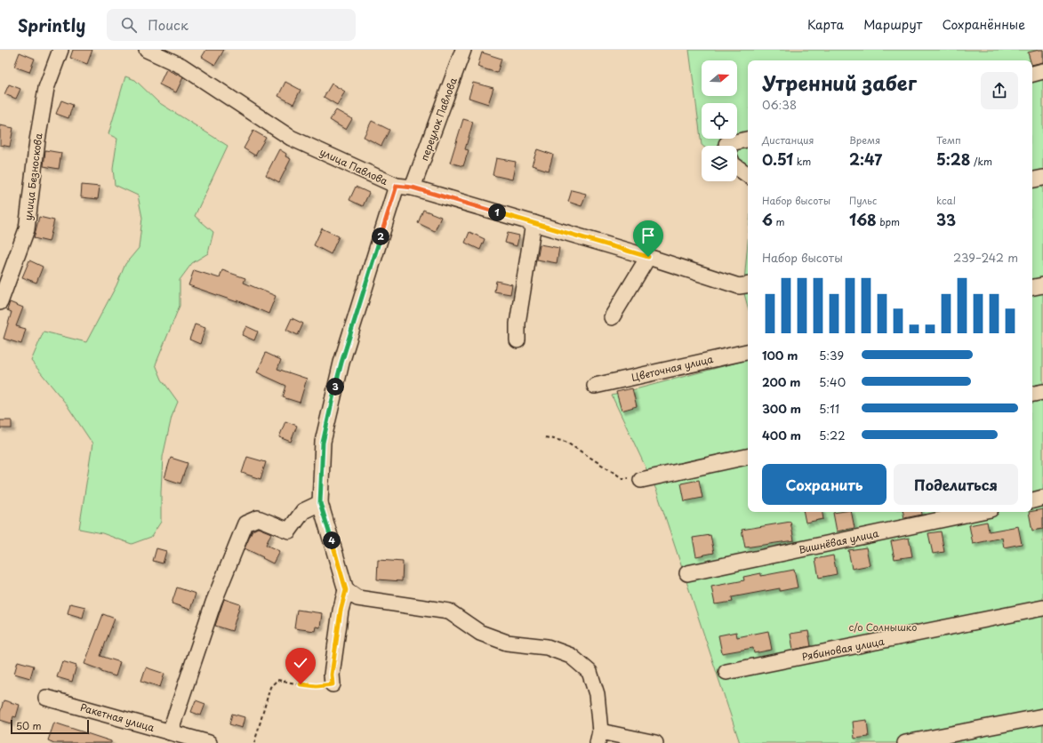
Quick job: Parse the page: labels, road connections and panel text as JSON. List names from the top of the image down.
{
  "streets": {
    "street": [
      "переулок Павлова",
      "улица Павлова",
      "улица Безноскова",
      "Цветочная улица",
      "Вишнёвая улица",
      "Рябиновая улица",
      "Ракетная улица"
    ]
  },
  "crossings": [
    ["переулок Павлова", "улица Павлова"]
  ],
  "parks": ["с/о Солнышко"],
  "scale_bar": "50 m",
  "north": "right",
  "page": {
    "header": "Sprintly",
    "search": "Поиск",
    "nav": ["Карта", "Маршрут", "Сохранённые"],
    "heading": ["Утренний забег", "06:38"],
    "stats": [
      ["Дистанция", "0.51 km"],
      ["Время", "2:47"],
      ["Темп", "5:28 /km"],
      ["Набор высоты", "6 m"],
      ["Пульс", "168 bpm"],
      ["kcal", "33"]
    ],
    "pins": [
      "1",
      "2",
      "3",
      "4"
    ],
    "chart": ["Набор высоты", "239–242 m"],
    "list": [
      {
        "name": "100 m",
        "note": "5:39"
      },
      {
        "name": "200 m",
        "note": "5:40"
      },
      {
        "name": "300 m",
        "note": "5:11"
      },
      {
        "name": "400 m",
        "note": "5:22"
      }
    ],
    "buttons": ["Сохранить", "Поделиться"],
    "scale": "50 m"
  }
}
